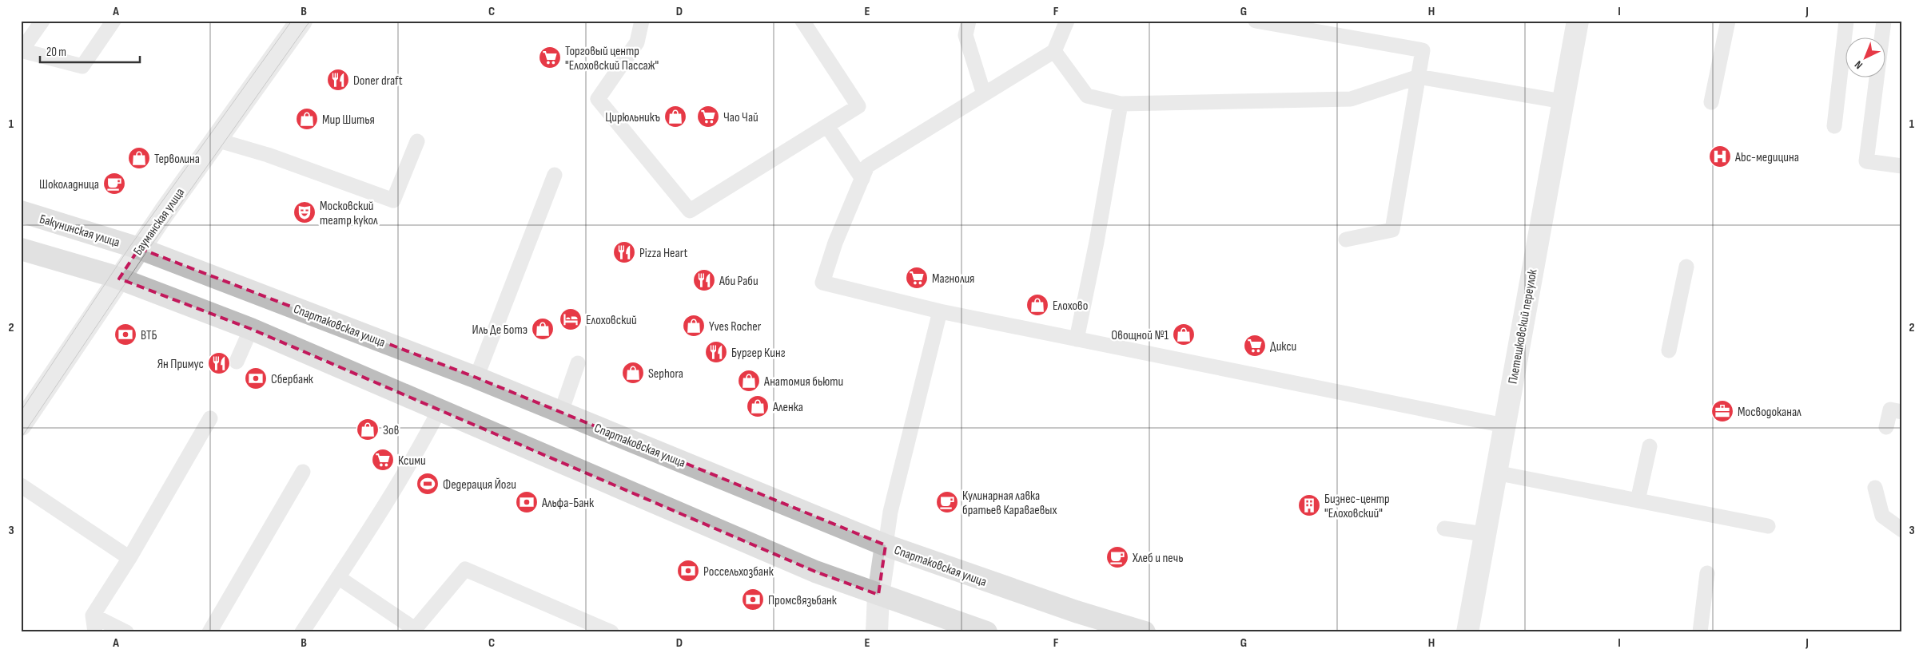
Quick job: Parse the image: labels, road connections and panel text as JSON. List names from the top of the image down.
{
  "streets": {
    "main road": ["Бакунинская улица", "Спартаковская улица"],
    "street": ["Бауманская улица", "Плетешковский переулок"]
  },
  "crossings": [
    ["Бауманская улица", "Бакунинская улица"],
    ["Бауманская улица", "Спартаковская улица"],
    ["Бакунинская улица", "Спартаковская улица"]
  ],
  "places": {
    "supermarket": [
      "Торговый центр \"Елоховский Пассаж\"",
      "Чао Чай",
      "Магнолия",
      "Дикси",
      "Ксими"
    ],
    "restaurant": [
      "Doner draft",
      "Pizza Heart",
      "Аби Раби",
      "Бургер Кинг",
      "Ян Примус"
    ],
    "shop": [
      "Цирюльникъ",
      "Мир Шитья",
      "Терволина",
      "Елохово",
      "Yves Rocher",
      "Иль Де Ботэ",
      "Овощной №1",
      "Sephora",
      "Анатомия бьюти",
      "Аленка",
      "Зов"
    ],
    "hospital": ["Abc-медицина"],
    "cafe": ["Шоколадница", "Кулинарная лавка братьев Караваевых", "Хлеб и печь"],
    "theatre": ["Московский театр кукол"],
    "hotel": ["Елоховский"],
    "bank": [
      "ВТБ",
      "Сбербанк",
      "Альфа-Банк",
      "Россельхозбанк",
      "Промсвязьбанк"
    ],
    "office": ["Мосводоканал"],
    "sports": ["Федерация Йоги"],
    "building": ["Бизнес-центр \"Елоховский\""]
  },
  "scale_bar": "20 m",
  "north": "bottom left",
  "grid": {
    "columns": [
      "A",
      "B",
      "C",
      "D",
      "E",
      "F",
      "G",
      "H",
      "I",
      "J"
    ],
    "rows": ["1", "2", "3"]
  }
}
